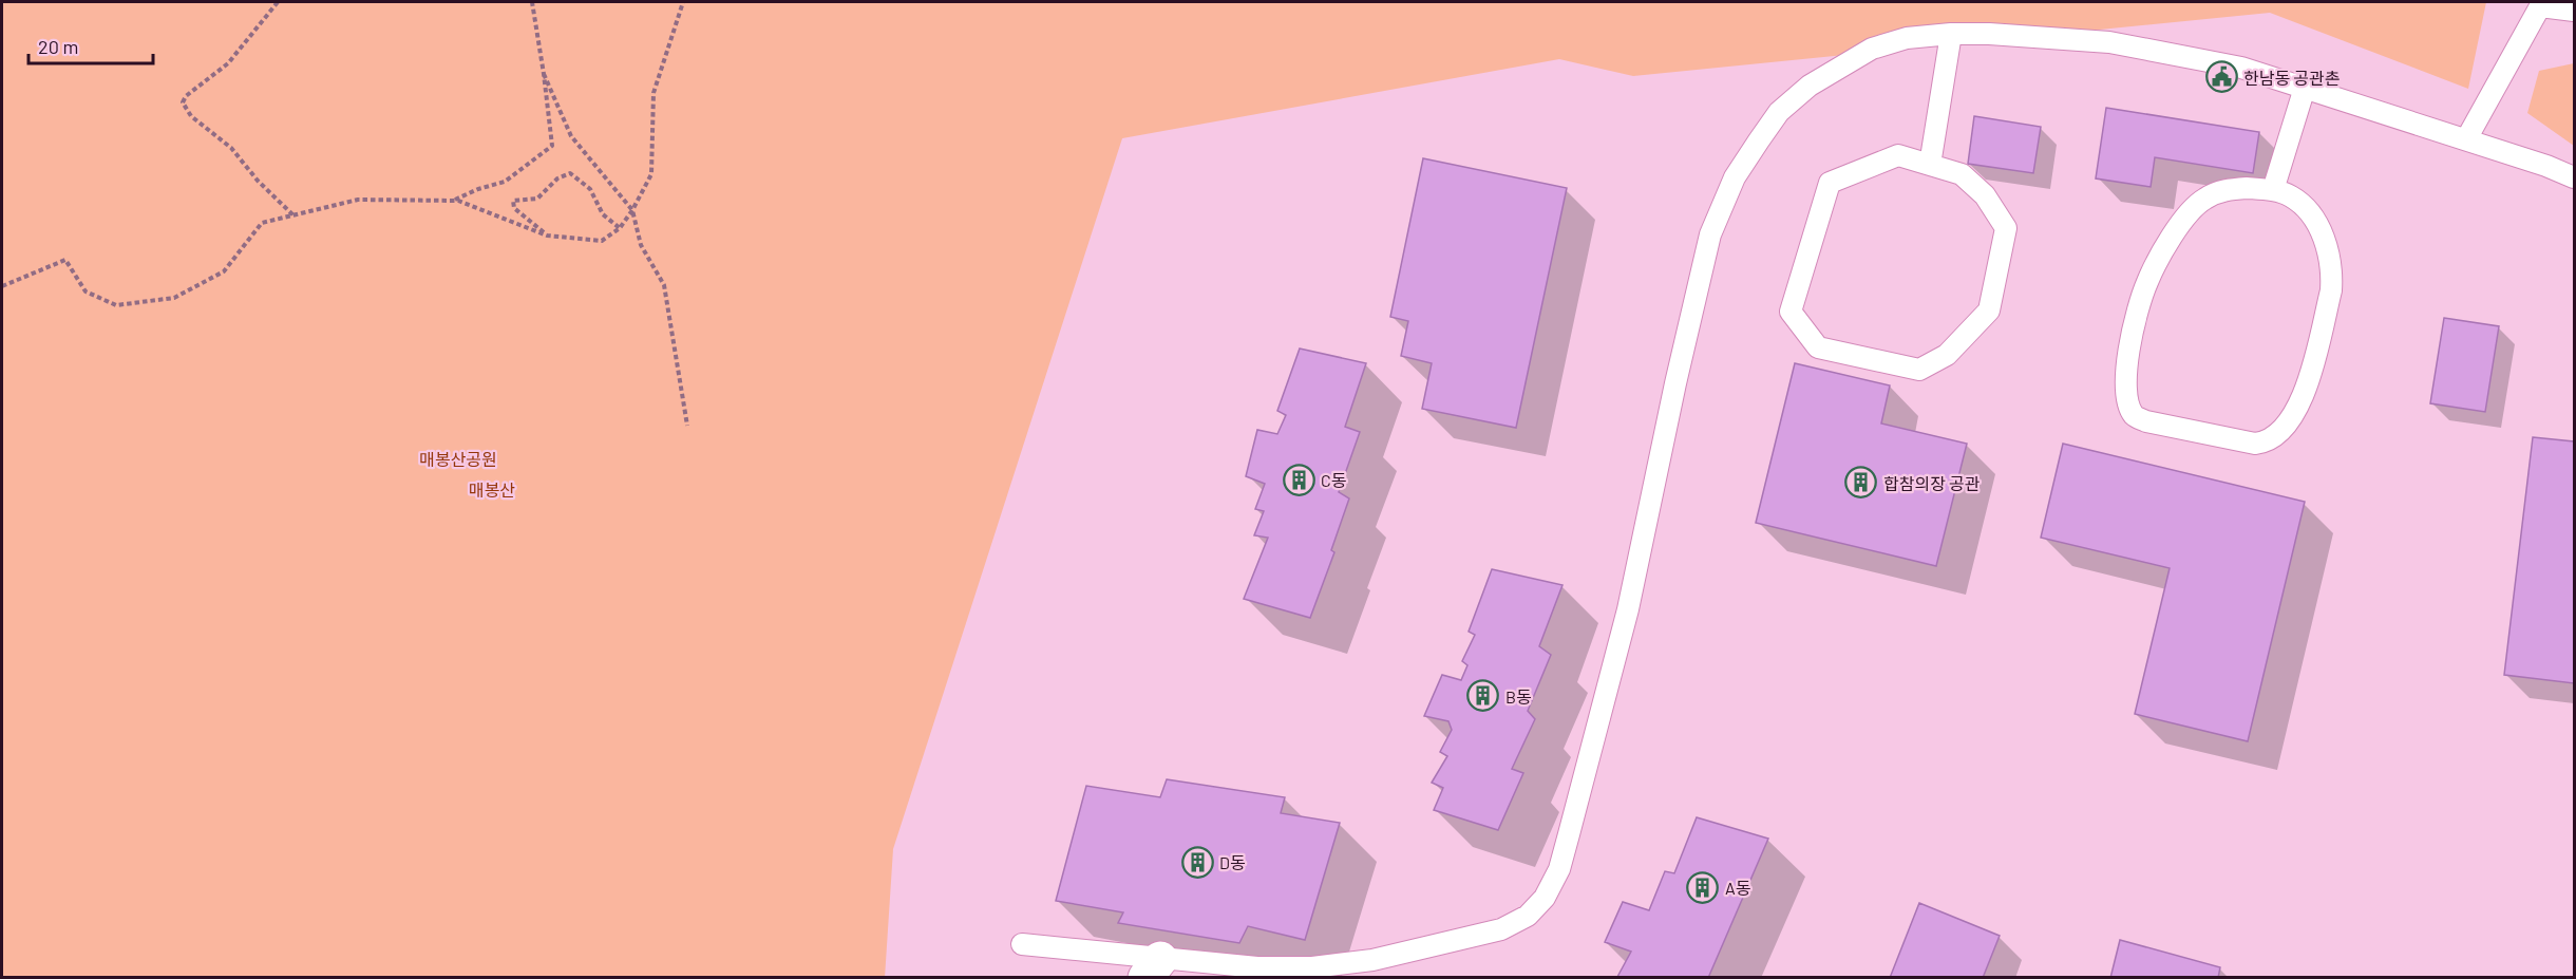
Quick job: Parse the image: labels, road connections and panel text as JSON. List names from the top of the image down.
{
  "parks": ["매봉산공원", "매봉산"],
  "places": {
    "public building": ["한남동 공관촌"],
    "building": [
      "C동",
      "합참의장 공관",
      "B동",
      "D동",
      "A동"
    ]
  },
  "scale_bar": "20 m"
}
